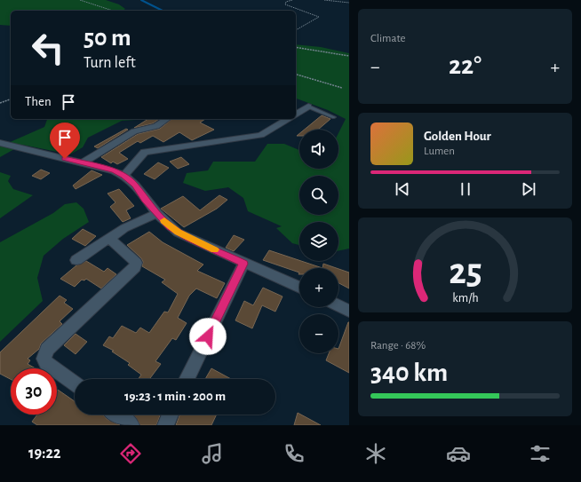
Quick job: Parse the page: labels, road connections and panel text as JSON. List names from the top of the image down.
{
  "page": {
    "tile": [
      "Climate",
      ["Range · 68%", "340 km"]
    ],
    "turn": ["50 m", "Turn left"],
    "heat": ["−", "22°", "+"],
    "then": "Then",
    "song": ["Golden Hour", "Lumen"],
    "map_buttons": ["+", "−"],
    "limit": "30",
    "trip": "19:23 · 1 min · 200 m",
    "tabs": "19:22",
    "gauge": ["25", "km/h"]
  }
}
